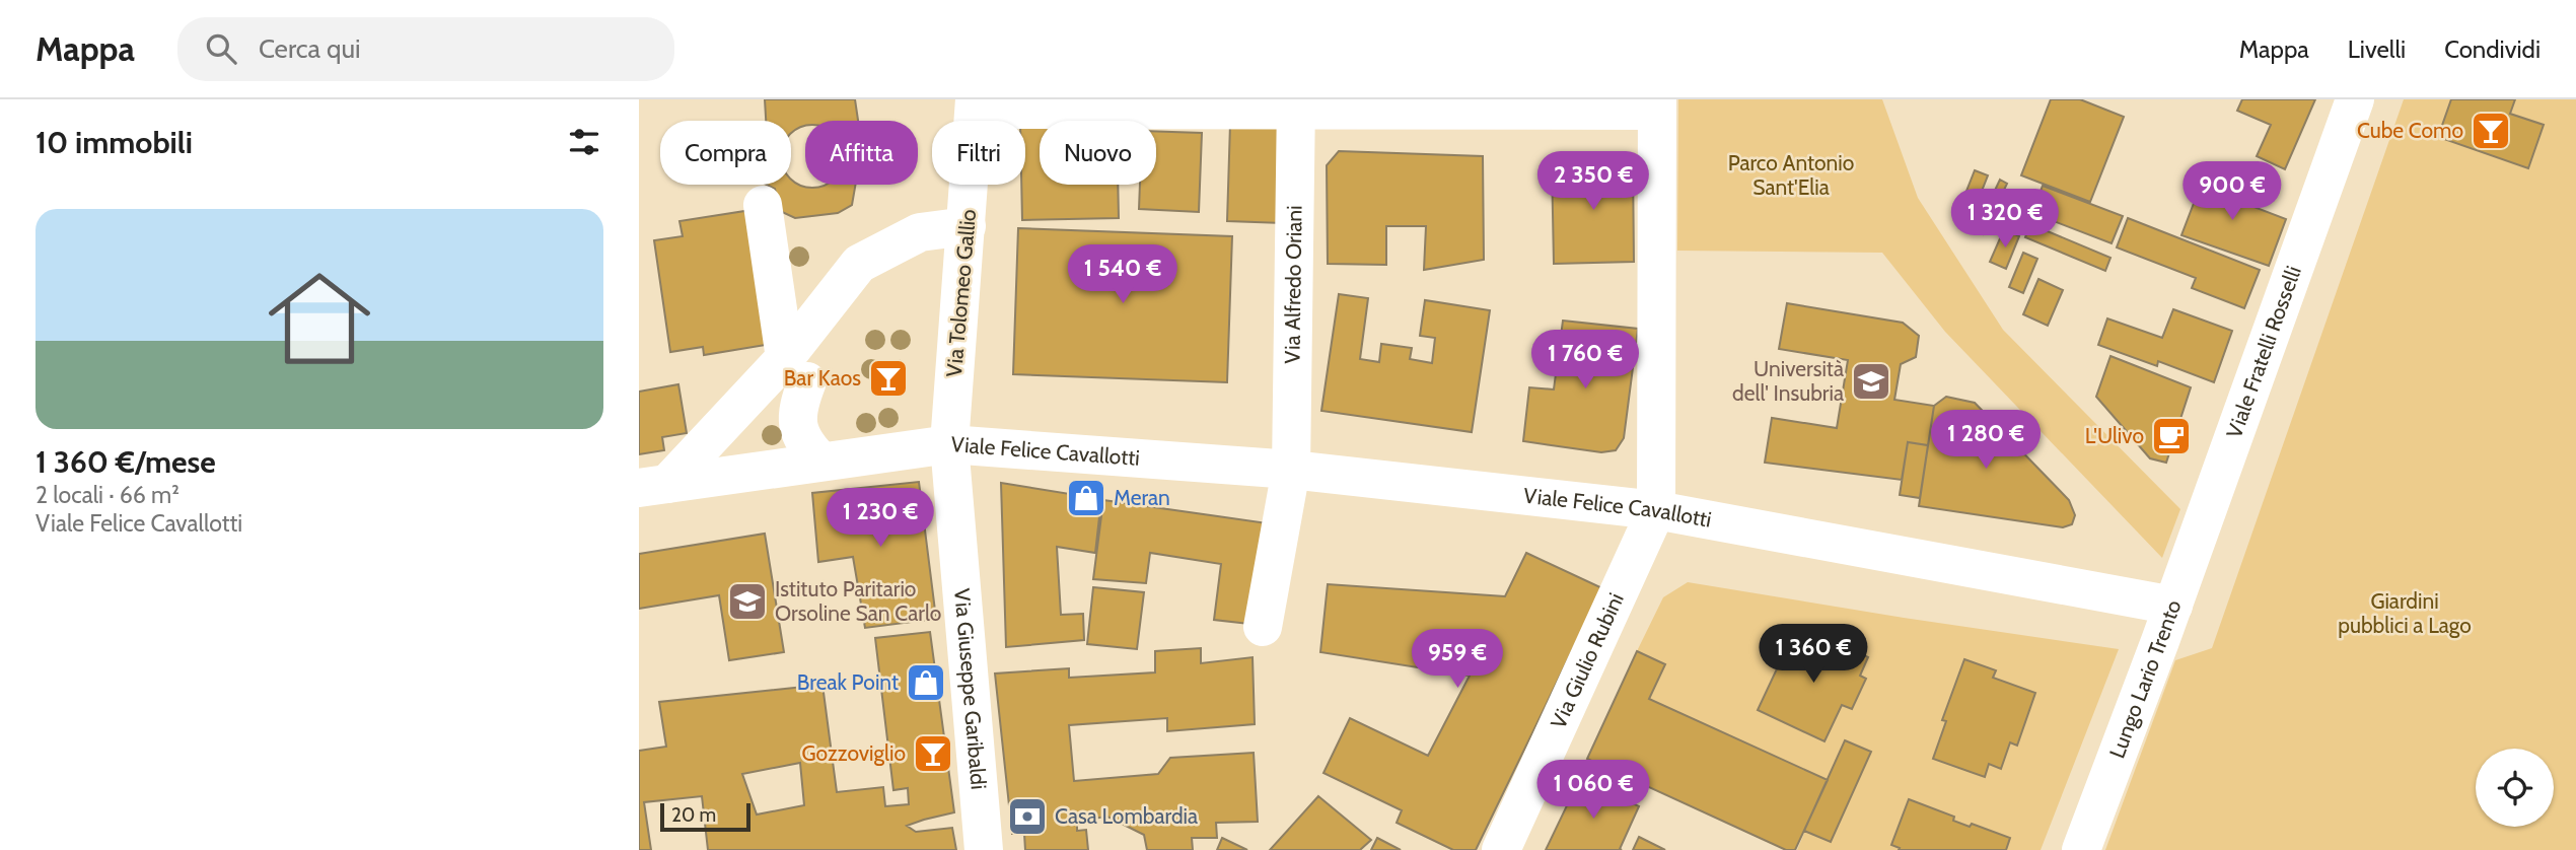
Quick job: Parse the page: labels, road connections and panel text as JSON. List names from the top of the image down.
{
  "streets": {
    "street": [
      "Via Alfredo Oriani",
      "Via Tolomeo Gallio",
      "Viale Fratelli Rosselli",
      "Viale Felice Cavallotti",
      "Via Giulio Rubini",
      "Via Giuseppe Garibaldi",
      "Lungo Lario Trento"
    ]
  },
  "crossings": [
    ["Via Alfredo Oriani", "Viale Felice Cavallotti"],
    ["Via Tolomeo Gallio", "Viale Felice Cavallotti"],
    ["Via Tolomeo Gallio", "Via Giuseppe Garibaldi"],
    ["Viale Fratelli Rosselli", "Viale Felice Cavallotti"],
    ["Viale Fratelli Rosselli", "Lungo Lario Trento"],
    ["Viale Felice Cavallotti", "Via Giulio Rubini"],
    ["Viale Felice Cavallotti", "Via Giuseppe Garibaldi"],
    ["Viale Felice Cavallotti", "Lungo Lario Trento"]
  ],
  "parks": ["Parco Antonio Sant'Elia", "Giardini pubblici a Lago"],
  "places": {
    "bar": ["Cube Como", "Bar Kaos", "Gozzoviglio"],
    "school or university": ["Università dell' Insubria", "Istituto Paritario Orsoline San Carlo"],
    "cafe": ["L'Ulivo"],
    "shop": ["Meran", "Break Point"],
    "bank": ["Casa Lombardia"]
  },
  "scale_bar": "20 m",
  "page": {
    "header": "Mappa",
    "search": "Cerca qui",
    "nav": ["Mappa", "Livelli", "Condividi"],
    "heading": "10 immobili",
    "chip": [
      "Compra",
      "Affitta",
      "Filtri",
      "Nuovo"
    ],
    "price": [
      "2 350 €",
      "900 €",
      "1 320 €",
      "1 540 €",
      "1 760 €",
      "1 280 €",
      "1 230 €",
      "1 360 €",
      "959 €",
      "1 060 €"
    ],
    "list": [
      {
        "name": "1 360 €/mese",
        "note": "2 locali · 66 m² · Viale Felice Cavallotti"
      }
    ],
    "scale": "20 m"
  }
}
